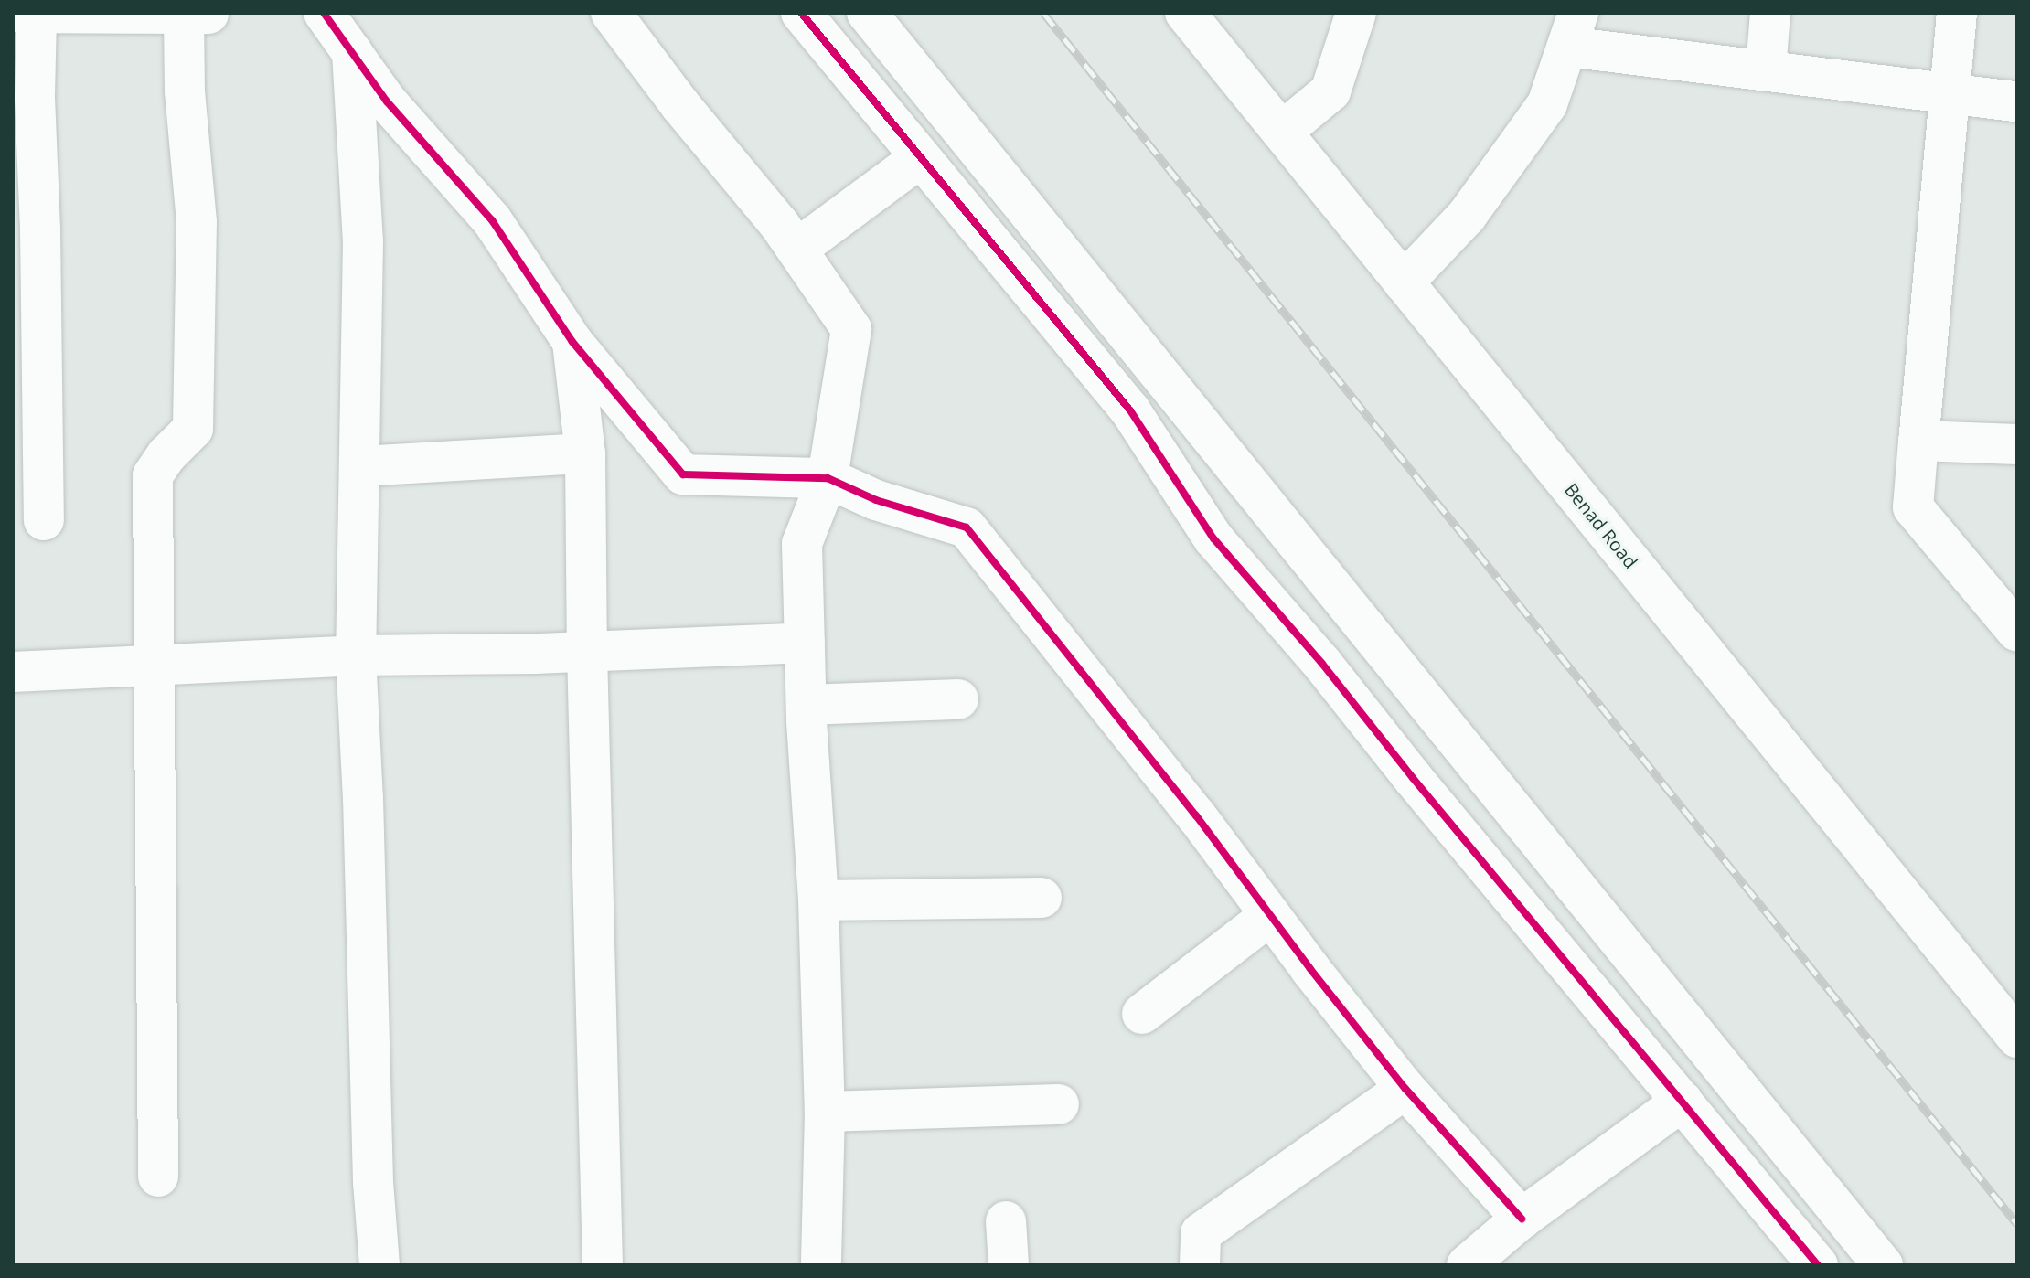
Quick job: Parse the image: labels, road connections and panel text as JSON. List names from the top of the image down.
{
  "streets": {
    "street": ["Benad Road"]
  }
}
